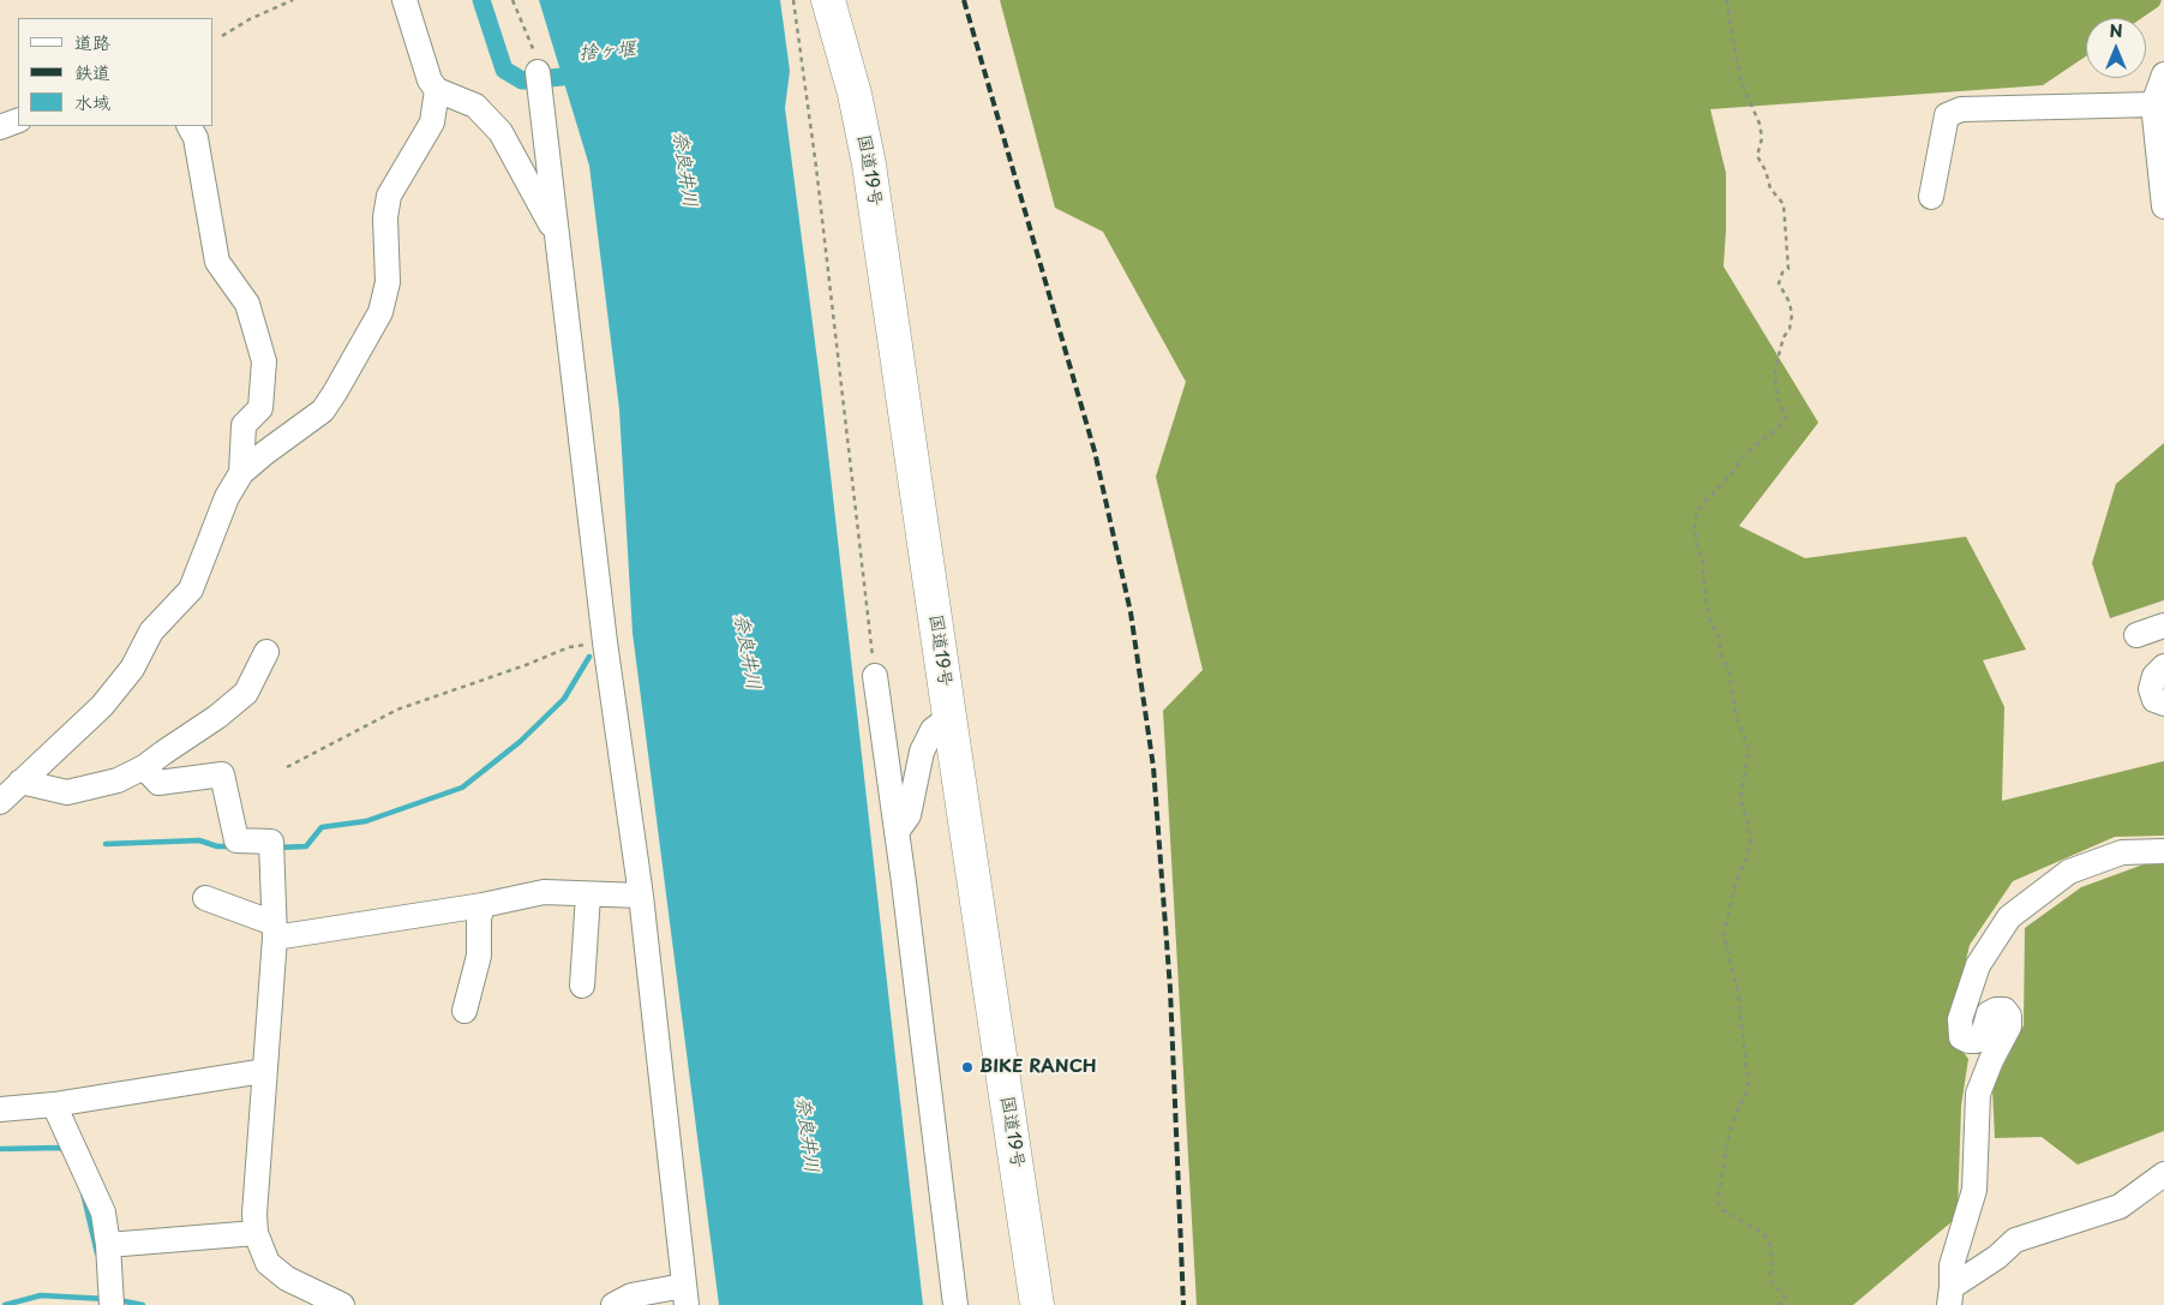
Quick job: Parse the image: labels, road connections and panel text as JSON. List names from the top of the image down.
{
  "streets": {
    "highway": ["国道19号"]
  },
  "water": ["捨ヶ堰", "奈良井川"],
  "places": ["BIKE RANCH"],
  "legend": ["道路", "鉄道", "水域"],
  "north": "top"
}
